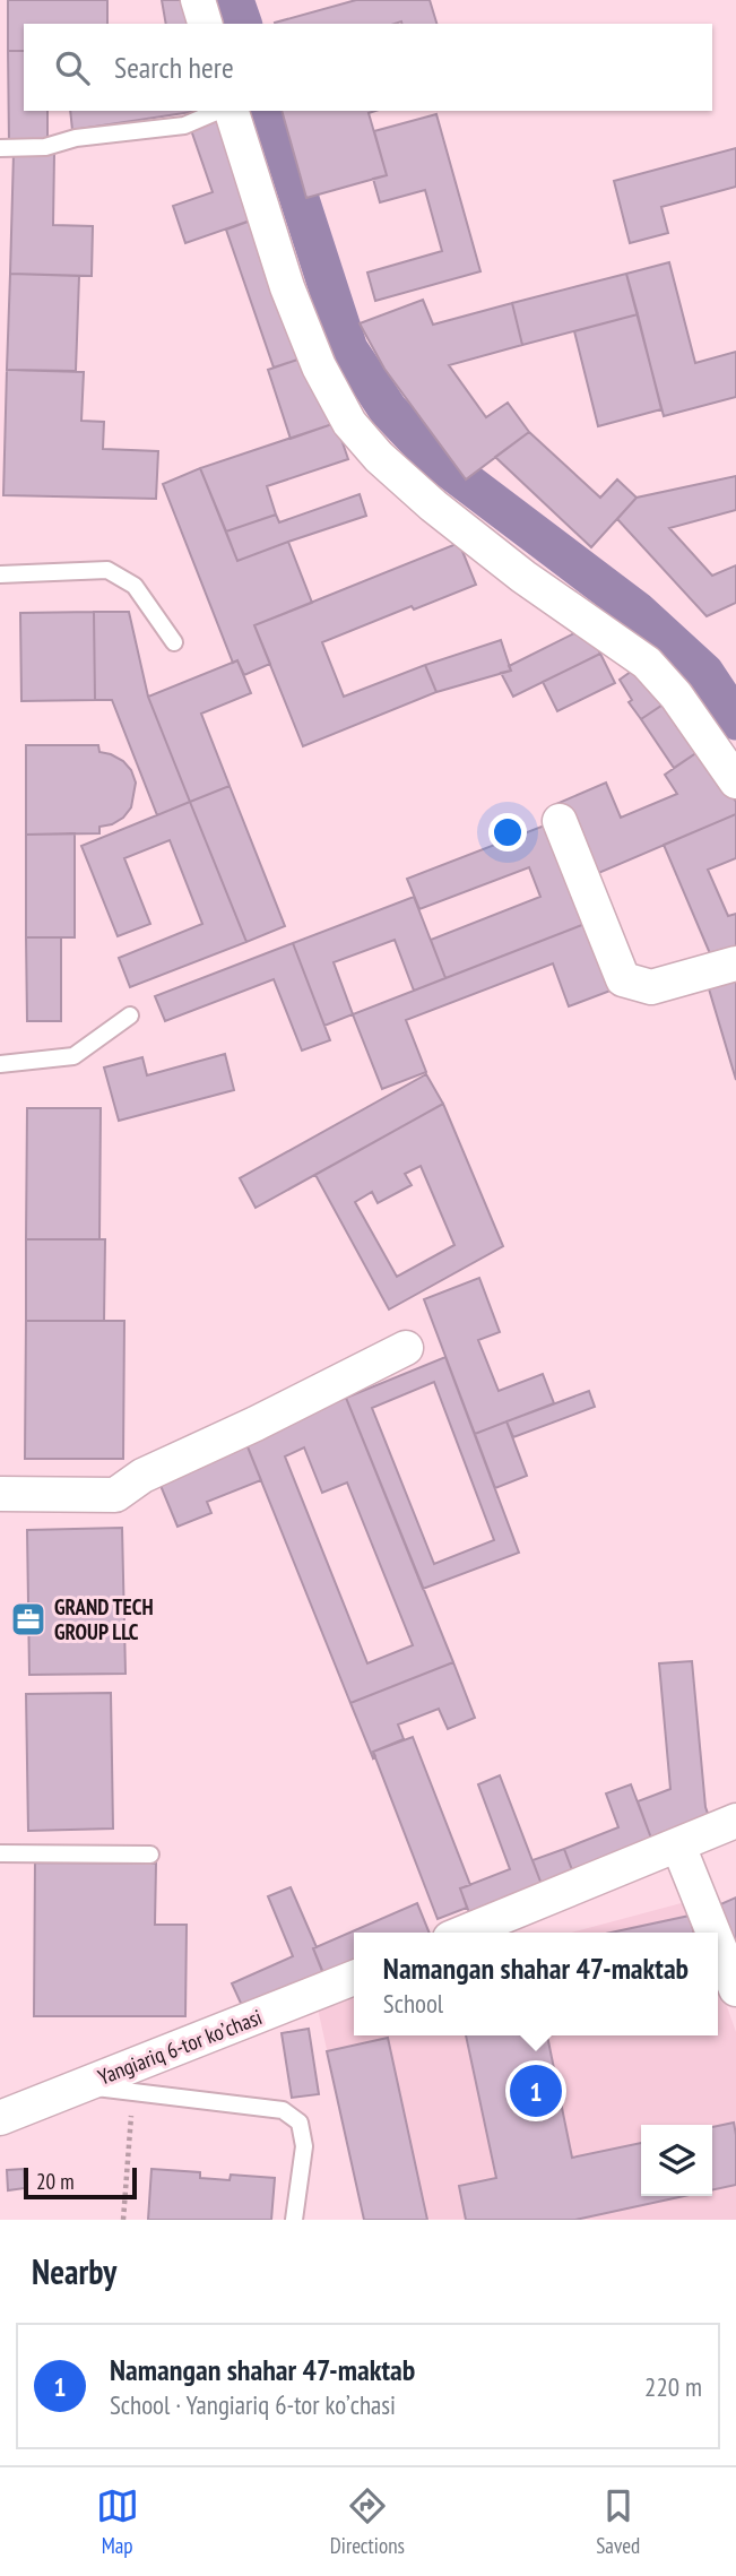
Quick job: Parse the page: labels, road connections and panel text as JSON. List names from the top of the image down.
{
  "streets": {
    "street": ["Yangiаriq 6-tor koʼchasi"]
  },
  "places": {
    "office": ["GRAND TECH GROUP LLC"]
  },
  "scale_bar": "20 m",
  "page": {
    "search": "Search here",
    "popup": ["Namangan shahar 47-maktab", "School"],
    "pins": "1",
    "scale": "20 m",
    "heading": "Nearby",
    "list": [
      {
        "mark": "1",
        "name": "Namangan shahar 47-maktab",
        "note": "School · Yangiаriq 6-tor koʼchasi",
        "value": "220 m"
      }
    ],
    "nav": ["Map", "Directions", "Saved"]
  }
}
